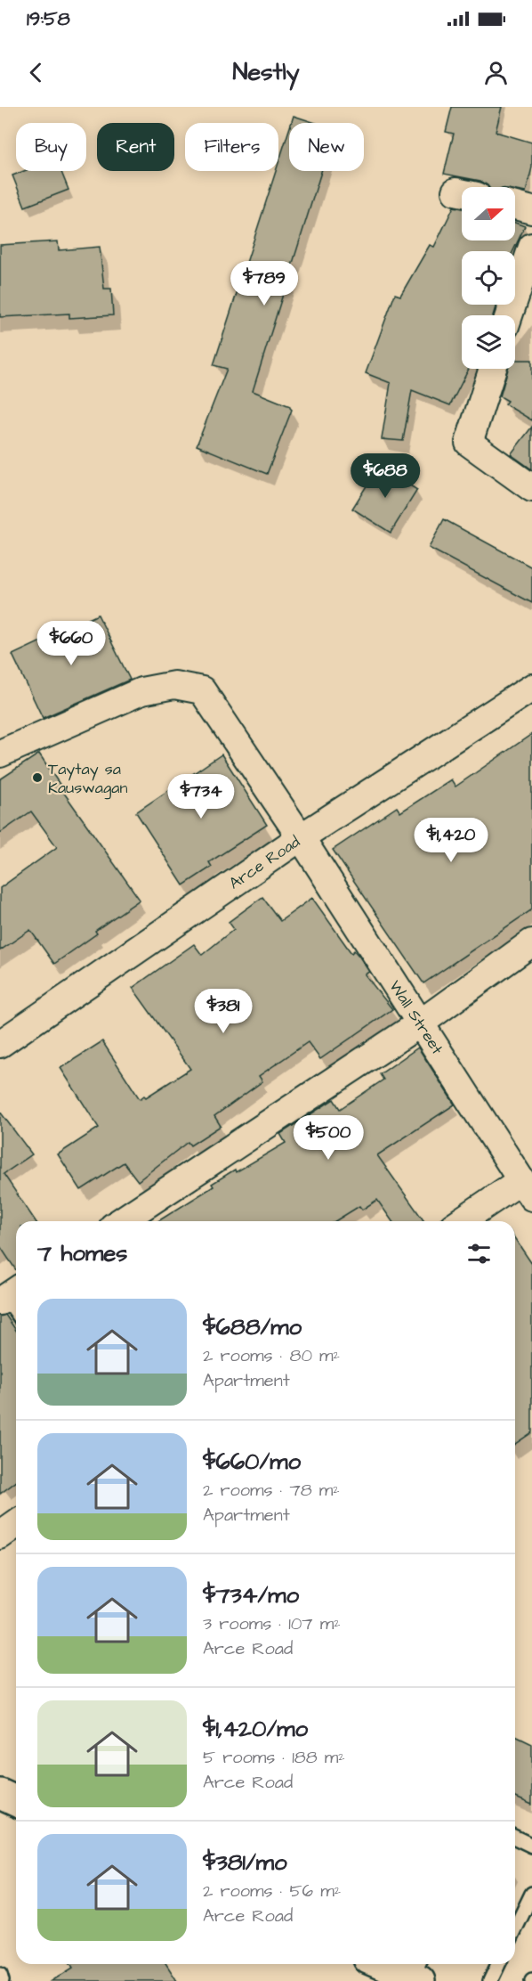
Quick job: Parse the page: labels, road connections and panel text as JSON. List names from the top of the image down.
{
  "streets": {
    "street": ["Arce Road", "Wall Street"]
  },
  "crossings": [
    ["Arce Road", "Wall Street"]
  ],
  "places": ["Taytay sa Kauswagan"],
  "north": "right",
  "page": {
    "status": "19:58",
    "header": "Nestly",
    "chip": [
      "Buy",
      "Rent",
      "Filters",
      "New"
    ],
    "price": [
      "$789",
      "$688",
      "$660",
      "$734",
      "$1,420",
      "$381",
      "$500"
    ],
    "heading": "7 homes",
    "list": [
      {
        "name": "$688/mo",
        "note": "2 rooms · 80 m² · Apartment"
      },
      {
        "name": "$660/mo",
        "note": "2 rooms · 78 m² · Apartment"
      },
      {
        "name": "$734/mo",
        "note": "3 rooms · 107 m² · Arce Road"
      },
      {
        "name": "$1,420/mo",
        "note": "5 rooms · 188 m² · Arce Road"
      },
      {
        "name": "$381/mo",
        "note": "2 rooms · 56 m² · Arce Road"
      }
    ]
  }
}
